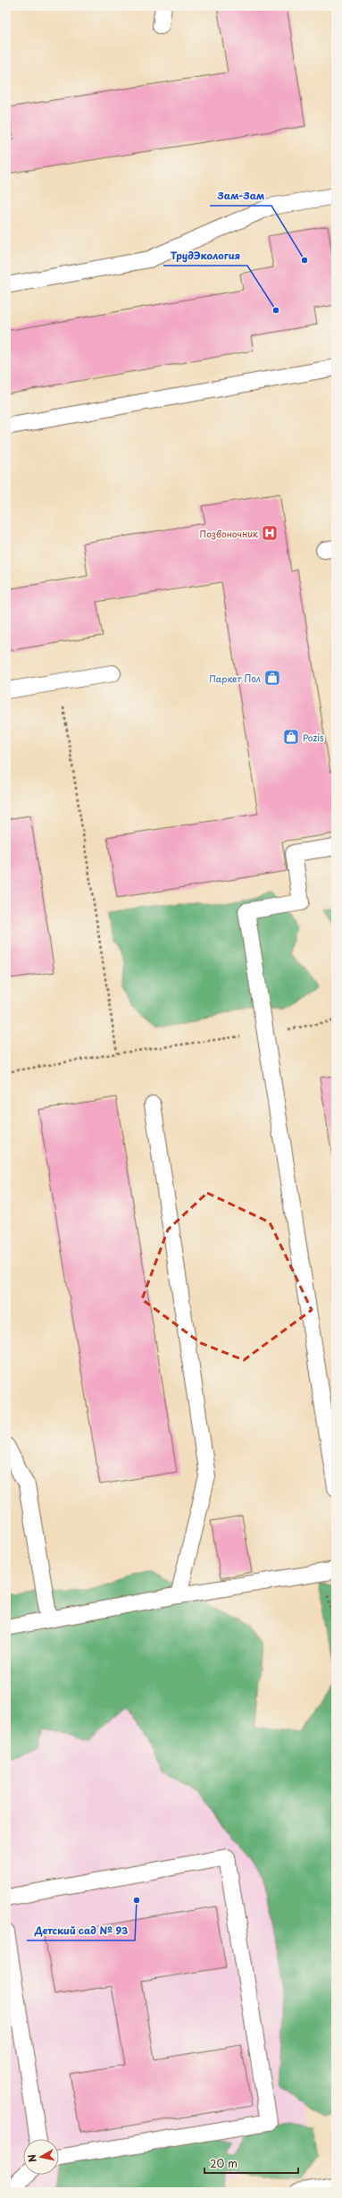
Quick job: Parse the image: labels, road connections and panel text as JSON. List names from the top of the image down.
{
  "places": {
    "other": ["Зам-Зам", "ТрудЭкология", "Детский сад № 93"],
    "hospital": ["Позвоночник"],
    "shop": ["Паркет Пол", "Pozis"]
  },
  "scale_bar": "20 m",
  "north": "left"
}
